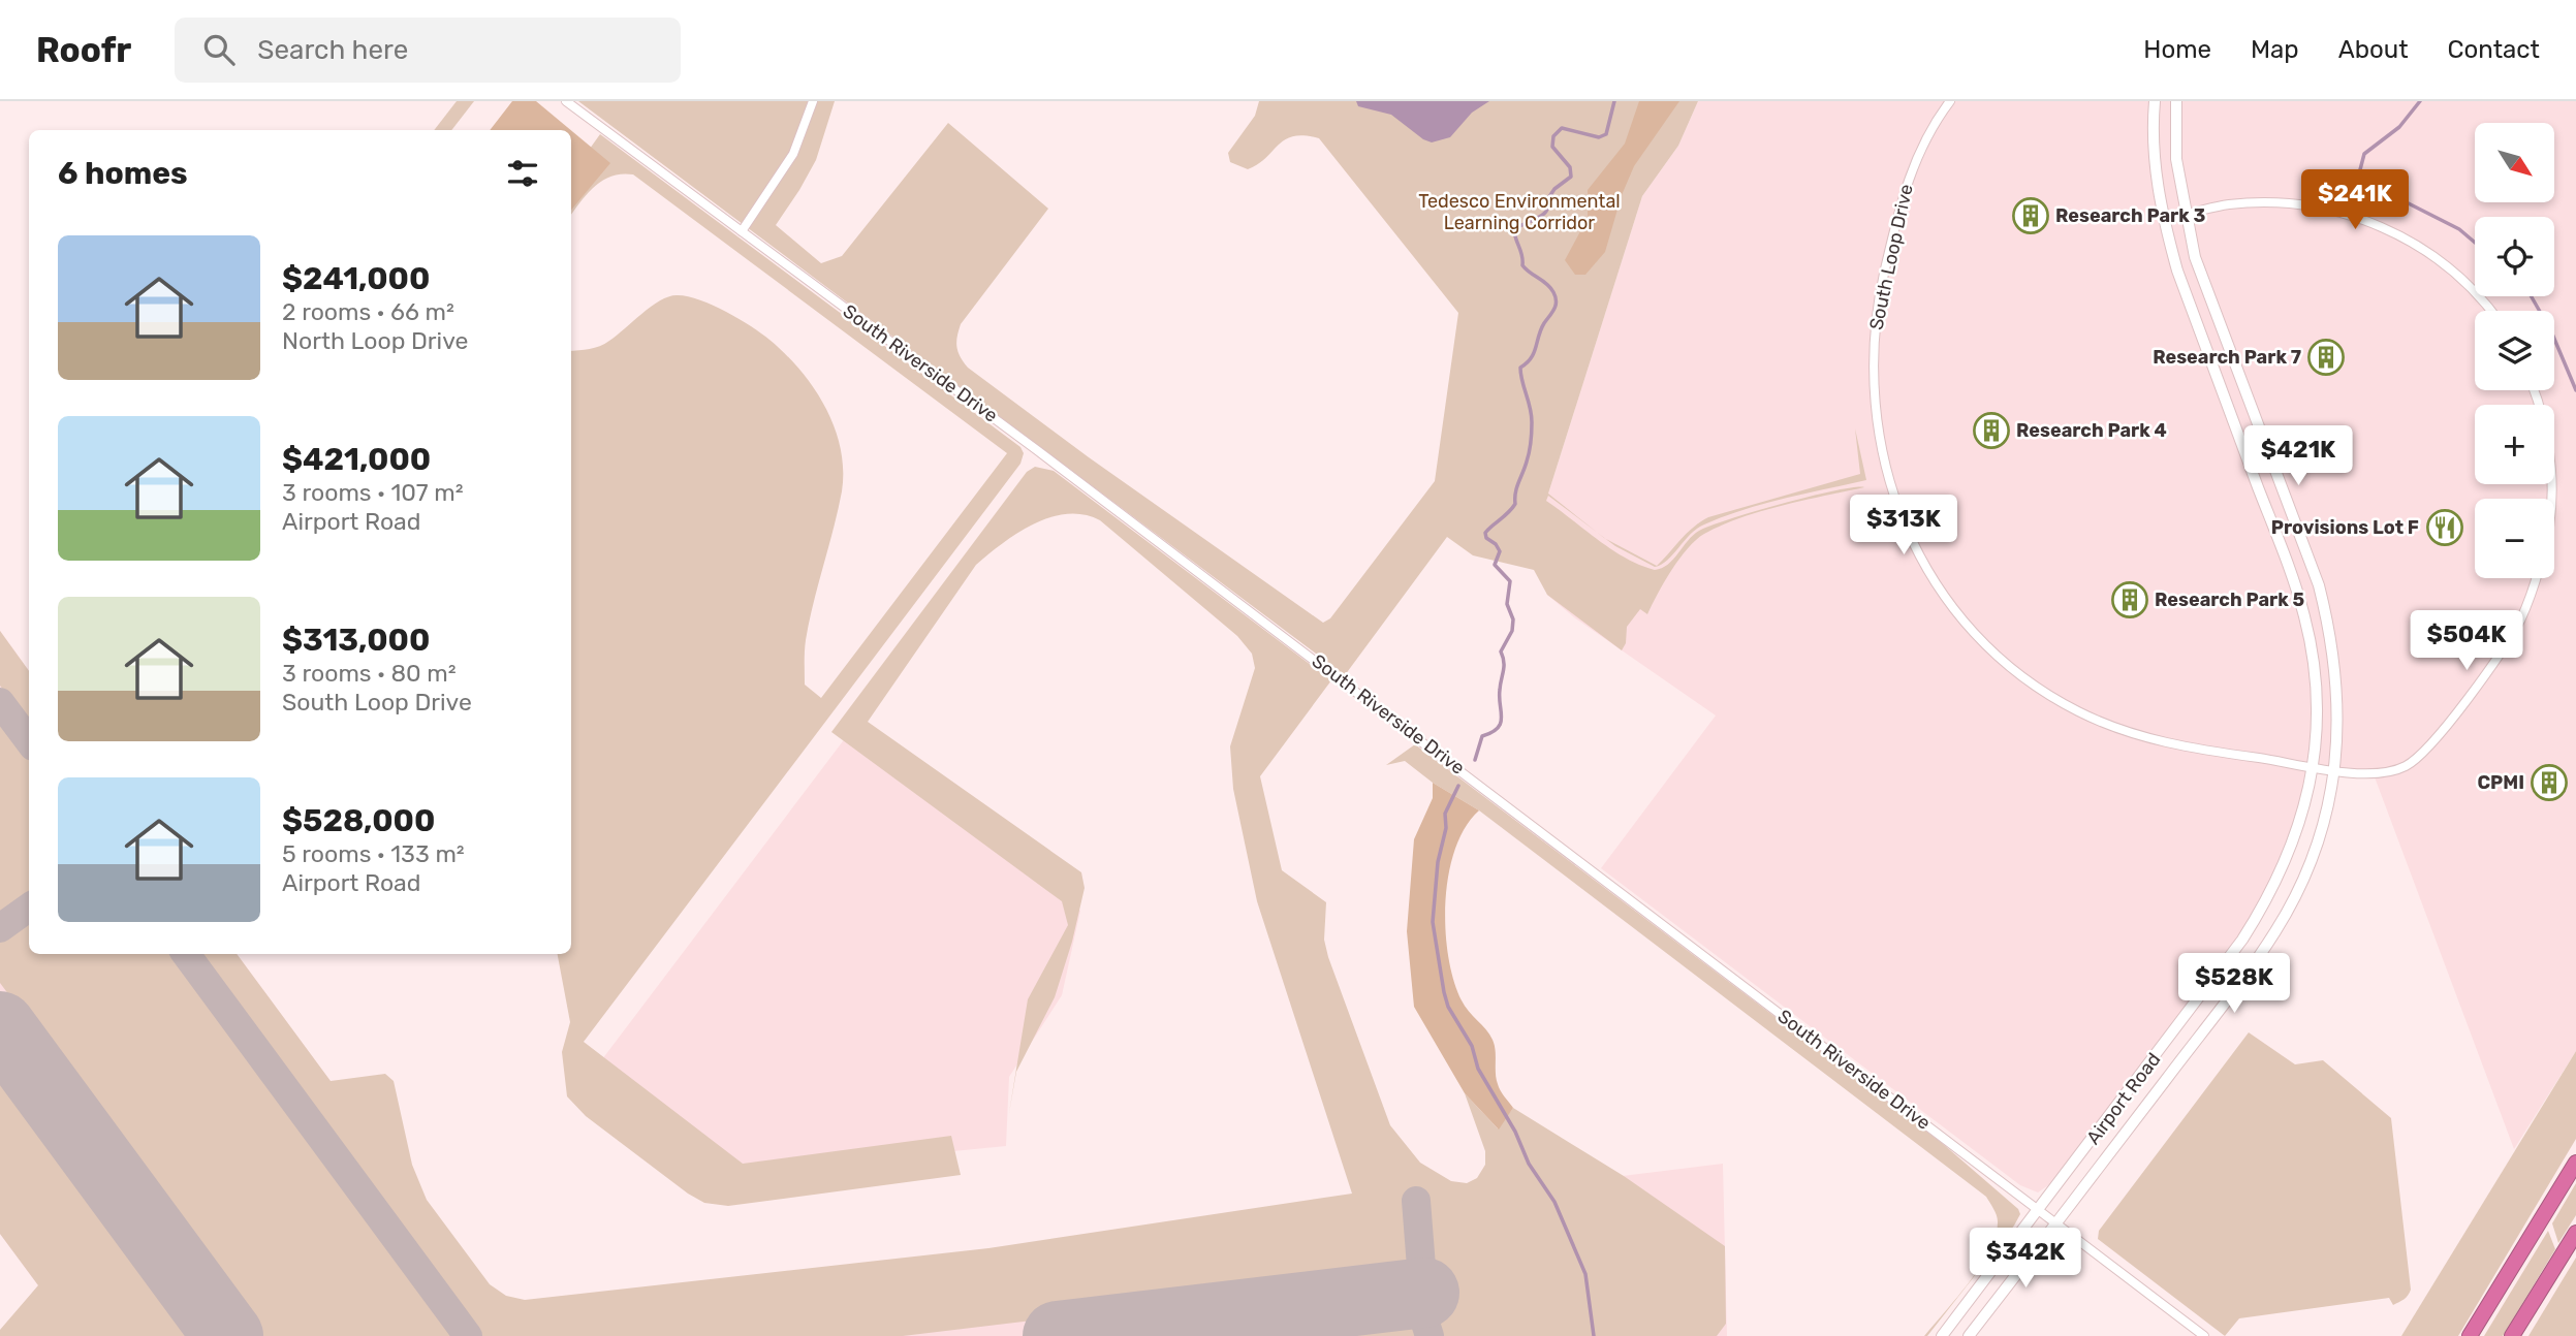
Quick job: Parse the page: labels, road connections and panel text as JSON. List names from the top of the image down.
{
  "streets": {
    "main road": ["Airport Road"],
    "street": ["South Loop Drive", "South Riverside Drive"]
  },
  "crossings": [
    ["South Loop Drive", "Airport Road"],
    ["South Riverside Drive", "Airport Road"]
  ],
  "parks": ["Tedesco Environmental Learning Corridor"],
  "places": {
    "building": [
      "Research Park 3",
      "Research Park 7",
      "Research Park 4",
      "Research Park 5",
      "CPMI"
    ],
    "restaurant": ["Provisions Lot F"]
  },
  "north": "bottom right",
  "page": {
    "header": "Roofr",
    "search": "Search here",
    "nav": [
      "Home",
      "Map",
      "About",
      "Contact"
    ],
    "map_buttons": ["+", "−"],
    "heading": "6 homes",
    "price": [
      "$241K",
      "$421K",
      "$313K",
      "$504K",
      "$528K",
      "$342K"
    ],
    "list": [
      {
        "name": "$241,000",
        "note": "2 rooms · 66 m² · North Loop Drive"
      },
      {
        "name": "$421,000",
        "note": "3 rooms · 107 m² · Airport Road"
      },
      {
        "name": "$313,000",
        "note": "3 rooms · 80 m² · South Loop Drive"
      },
      {
        "name": "$528,000",
        "note": "5 rooms · 133 m² · Airport Road"
      }
    ]
  }
}
